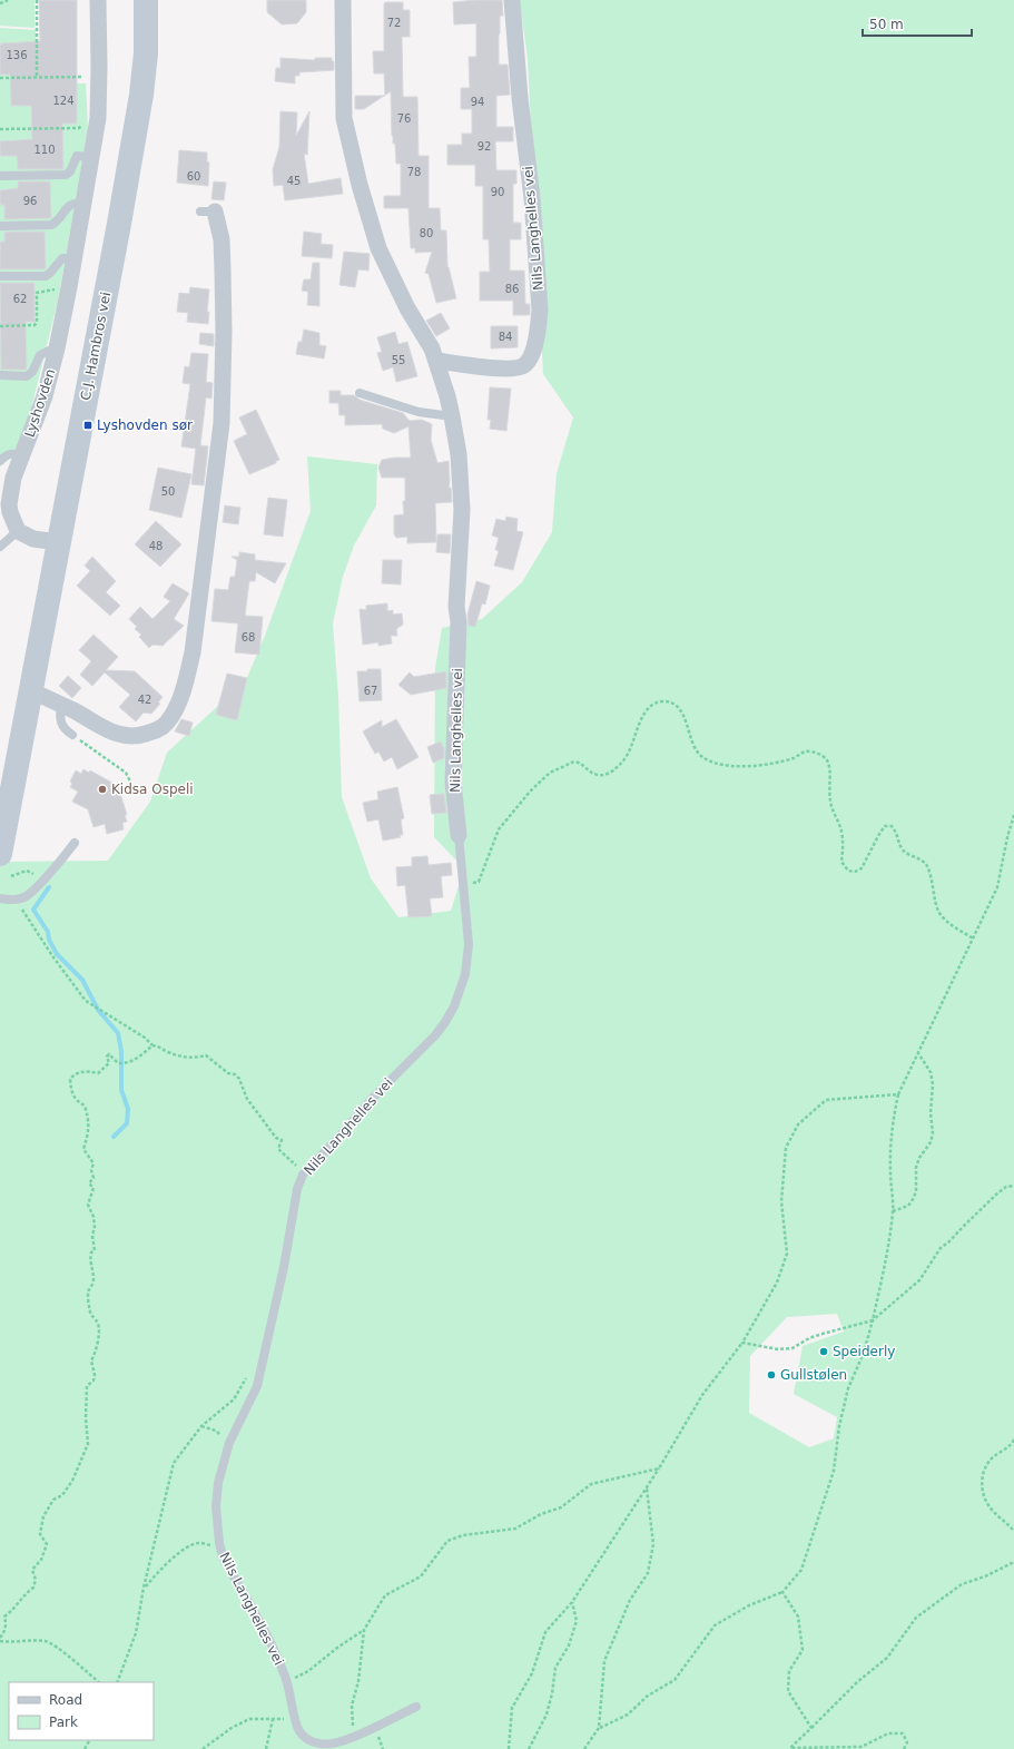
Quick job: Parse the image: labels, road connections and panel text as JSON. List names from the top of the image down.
{
  "streets": {
    "main road": ["C.J. Hambros vei"],
    "street": ["Nils Langhelles vei", "Lyshovden"]
  },
  "places": {
    "transit": ["Lyshovden sør"],
    "other": ["Kidsa Ospeli", "Speiderly", "Gullstølen"]
  },
  "house_numbers": [
    "72",
    "136",
    "124",
    "94",
    "76",
    "92",
    "110",
    "78",
    "60",
    "45",
    "90",
    "96",
    "80",
    "86",
    "62",
    "84",
    "55",
    "50",
    "48",
    "68",
    "67",
    "42"
  ],
  "legend": ["Road", "Park"],
  "scale_bar": "50 m"
}
